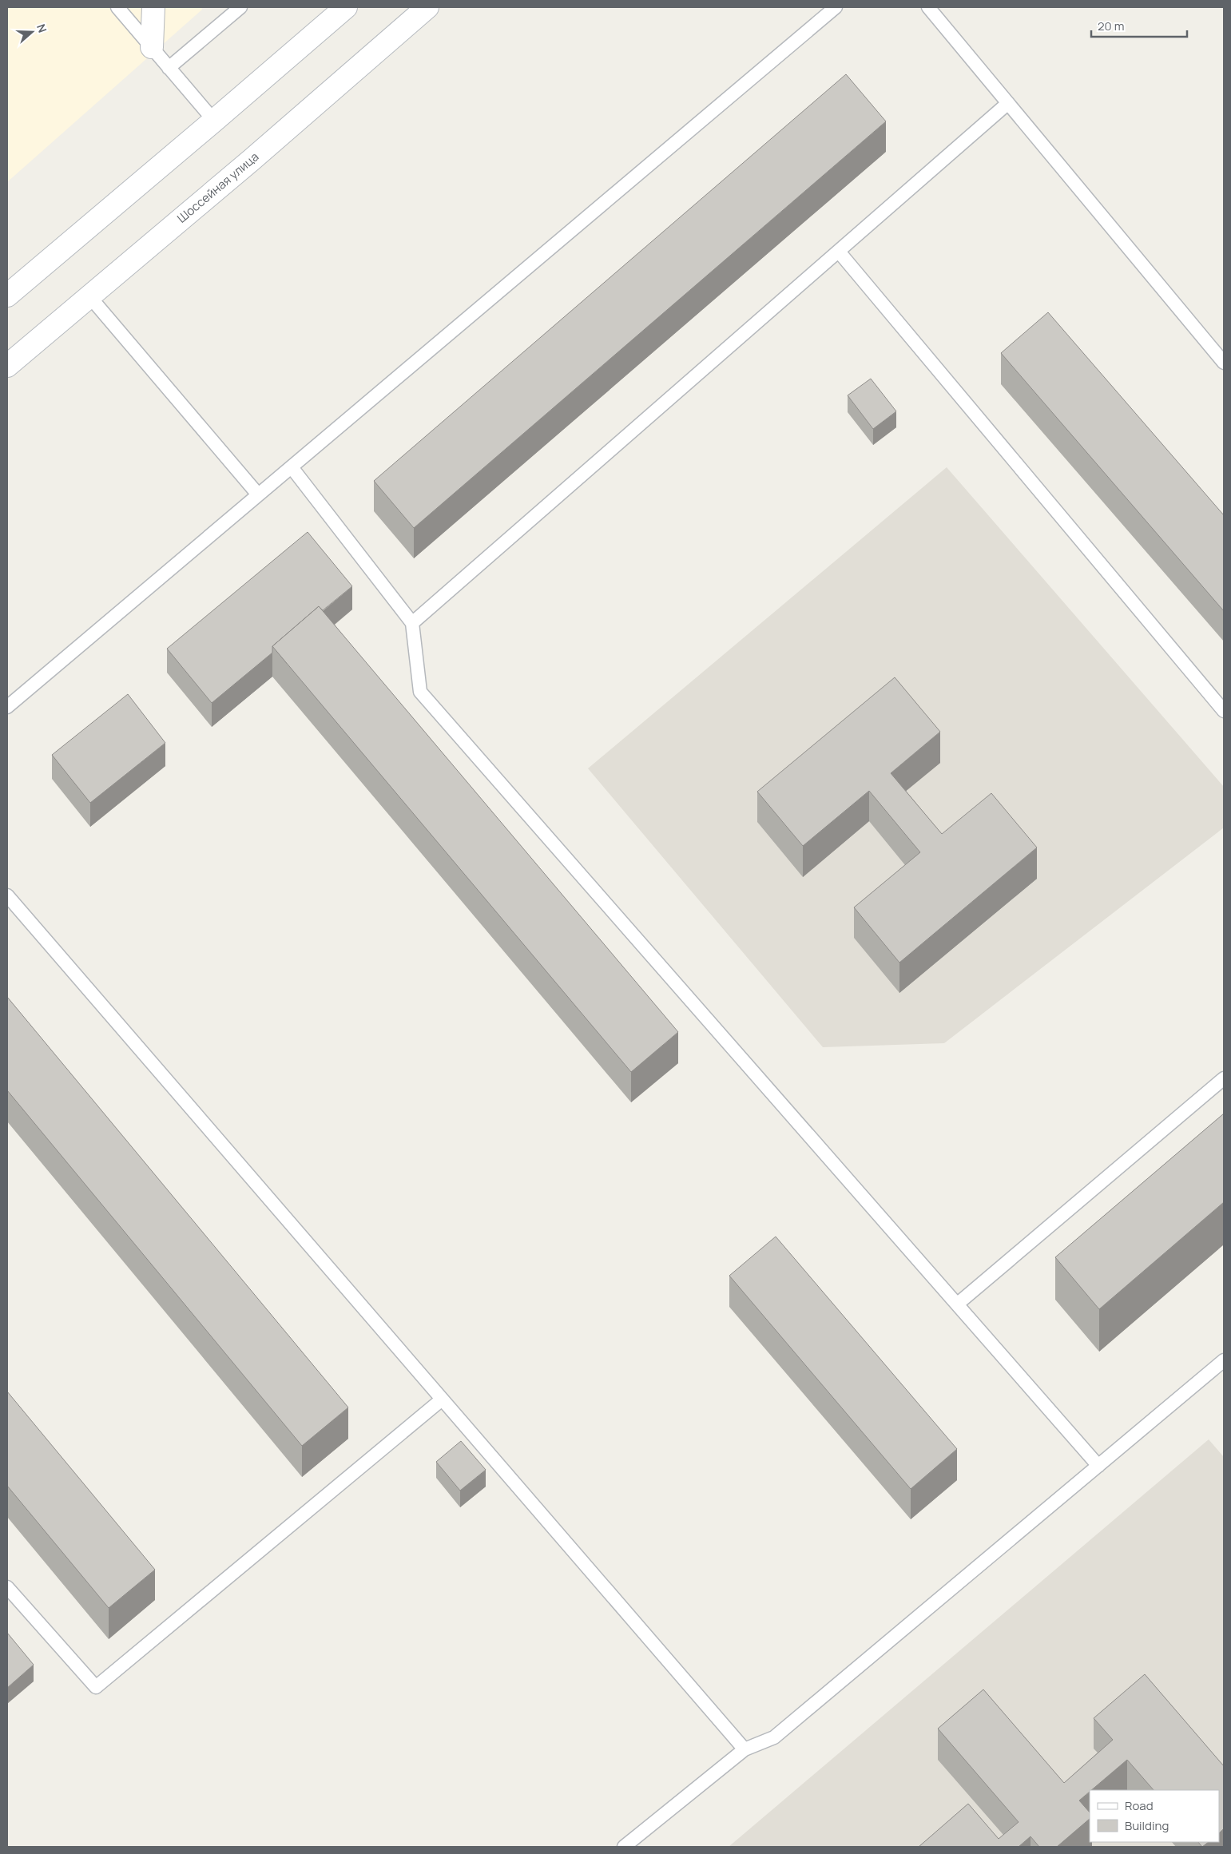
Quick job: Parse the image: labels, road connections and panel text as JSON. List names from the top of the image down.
{
  "streets": {
    "main road": ["Шоссейная улица"]
  },
  "legend": ["Road", "Building"],
  "scale_bar": "20 m",
  "north": "right"
}
